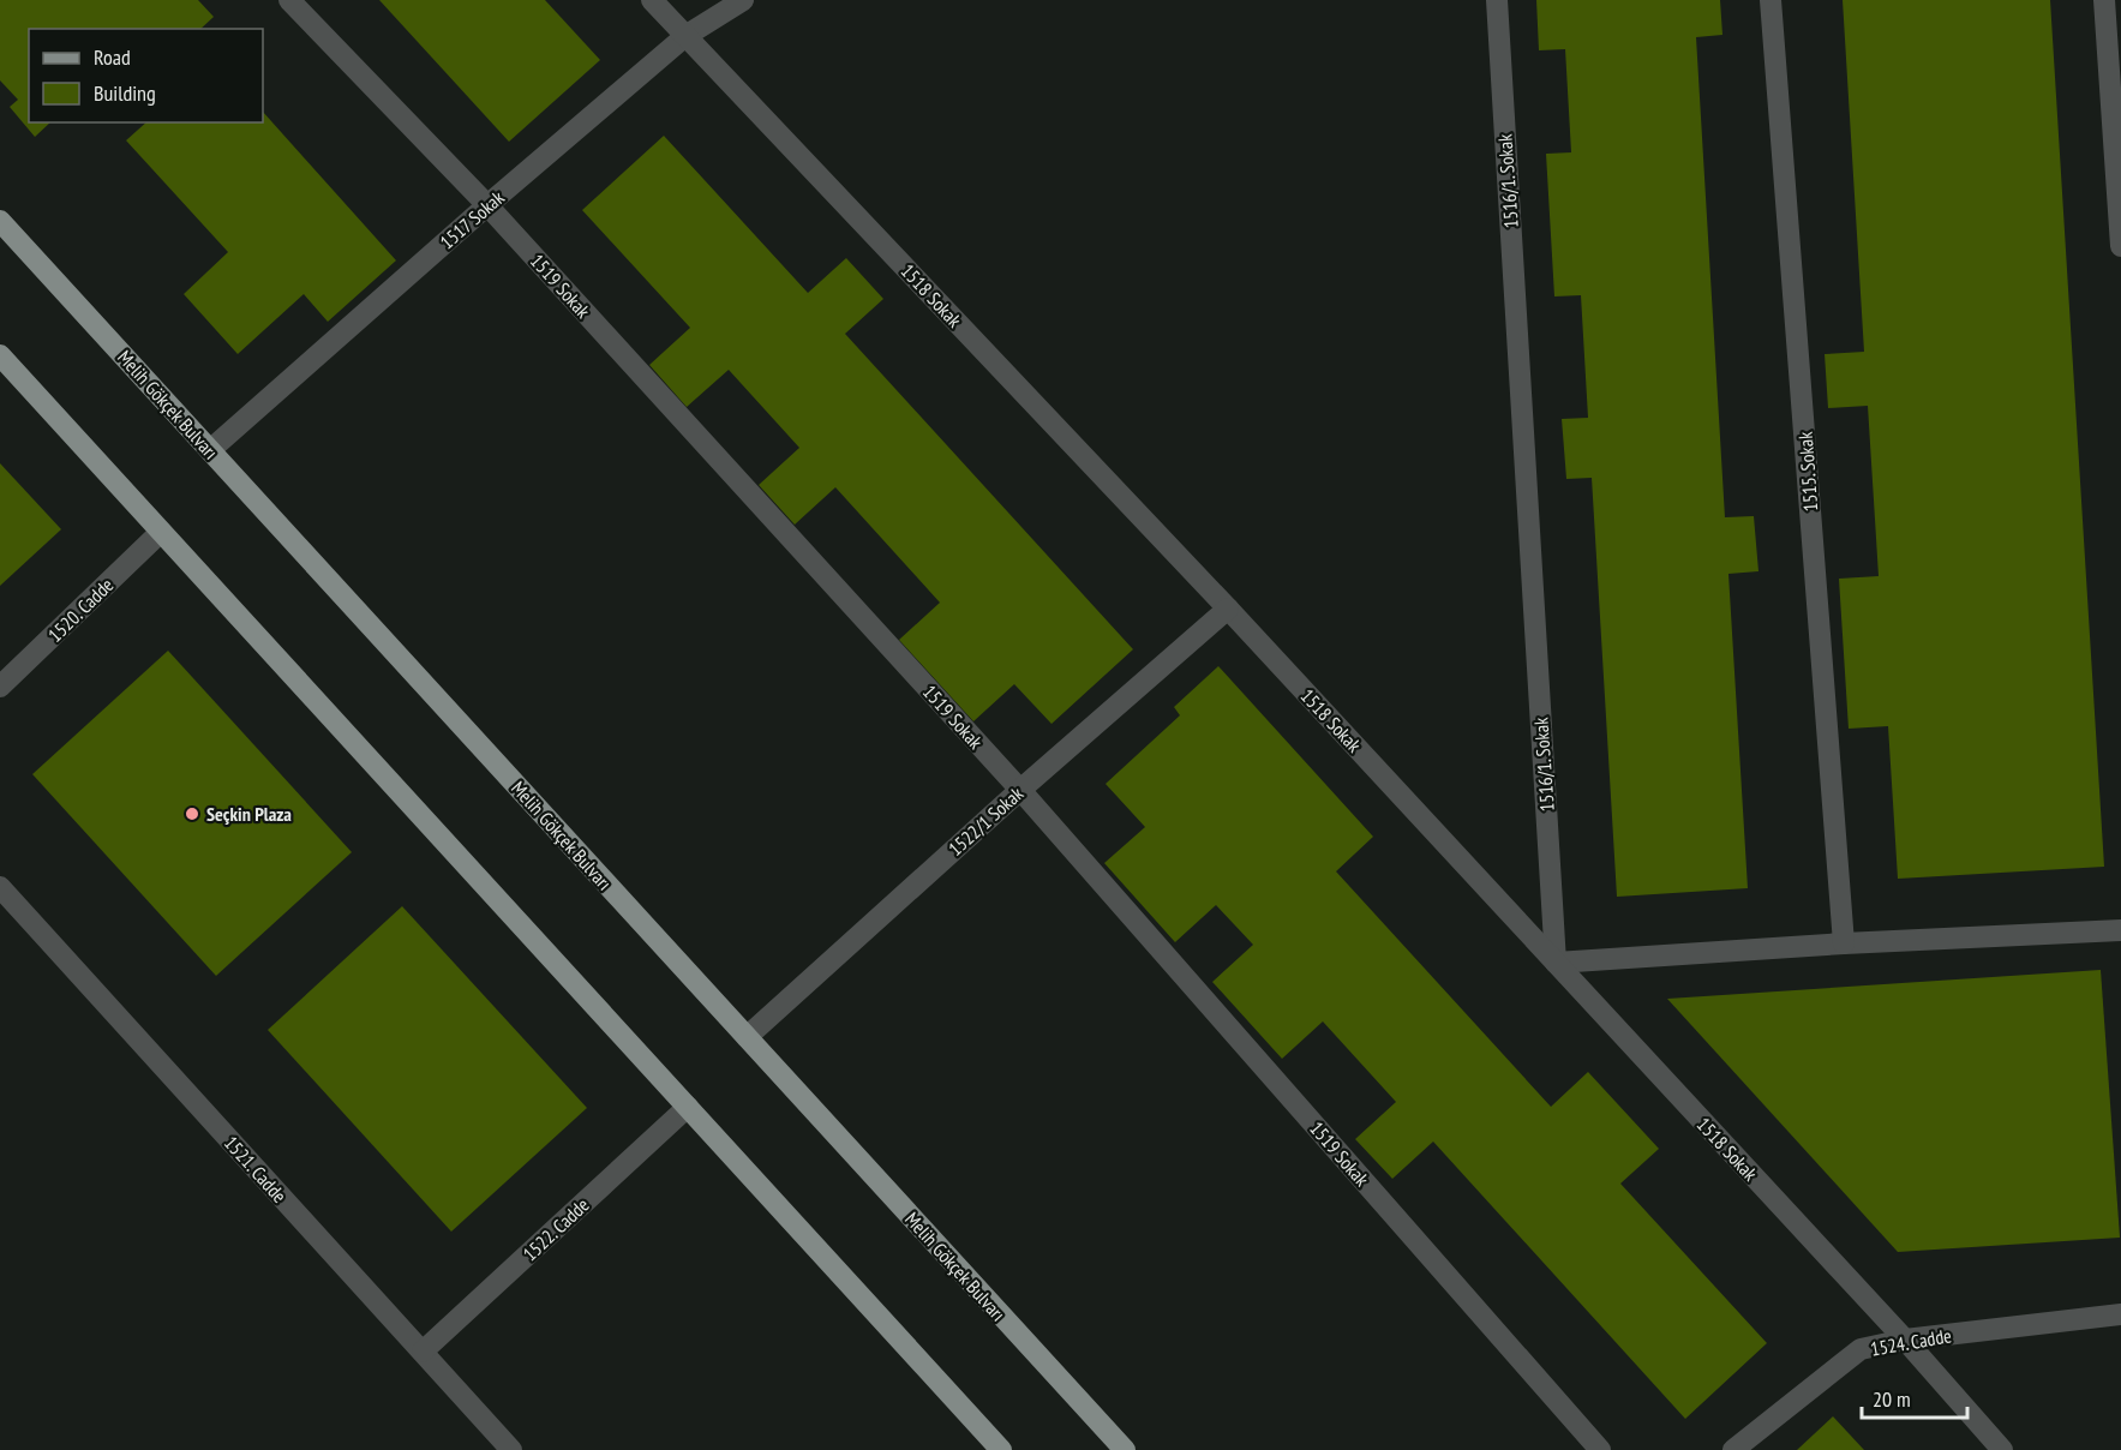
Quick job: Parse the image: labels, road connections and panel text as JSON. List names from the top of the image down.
{
  "streets": {
    "main road": ["Melih Gökçek Bulvarı"],
    "street": [
      "1516/1. Sokak",
      "1517 Sokak",
      "1519 Sokak",
      "1518 Sokak",
      "1515. Sokak",
      "1520. Cadde",
      "1522/1 Sokak",
      "1521. Cadde",
      "1522. Cadde",
      "1524. Cadde"
    ]
  },
  "crossings": [
    ["1516/1. Sokak", "1518 Sokak"],
    ["1517 Sokak", "1519 Sokak"],
    ["1517 Sokak", "1518 Sokak"],
    ["1517 Sokak", "Melih Gökçek Bulvarı"],
    ["1519 Sokak", "1522/1 Sokak"],
    ["1518 Sokak", "1522/1 Sokak"],
    ["1518 Sokak", "1524. Cadde"],
    ["Melih Gökçek Bulvarı", "1522/1 Sokak"],
    ["1521. Cadde", "1522. Cadde"]
  ],
  "places": ["Seçkin Plaza"],
  "legend": ["Road", "Building"],
  "scale_bar": "20 m"
}
